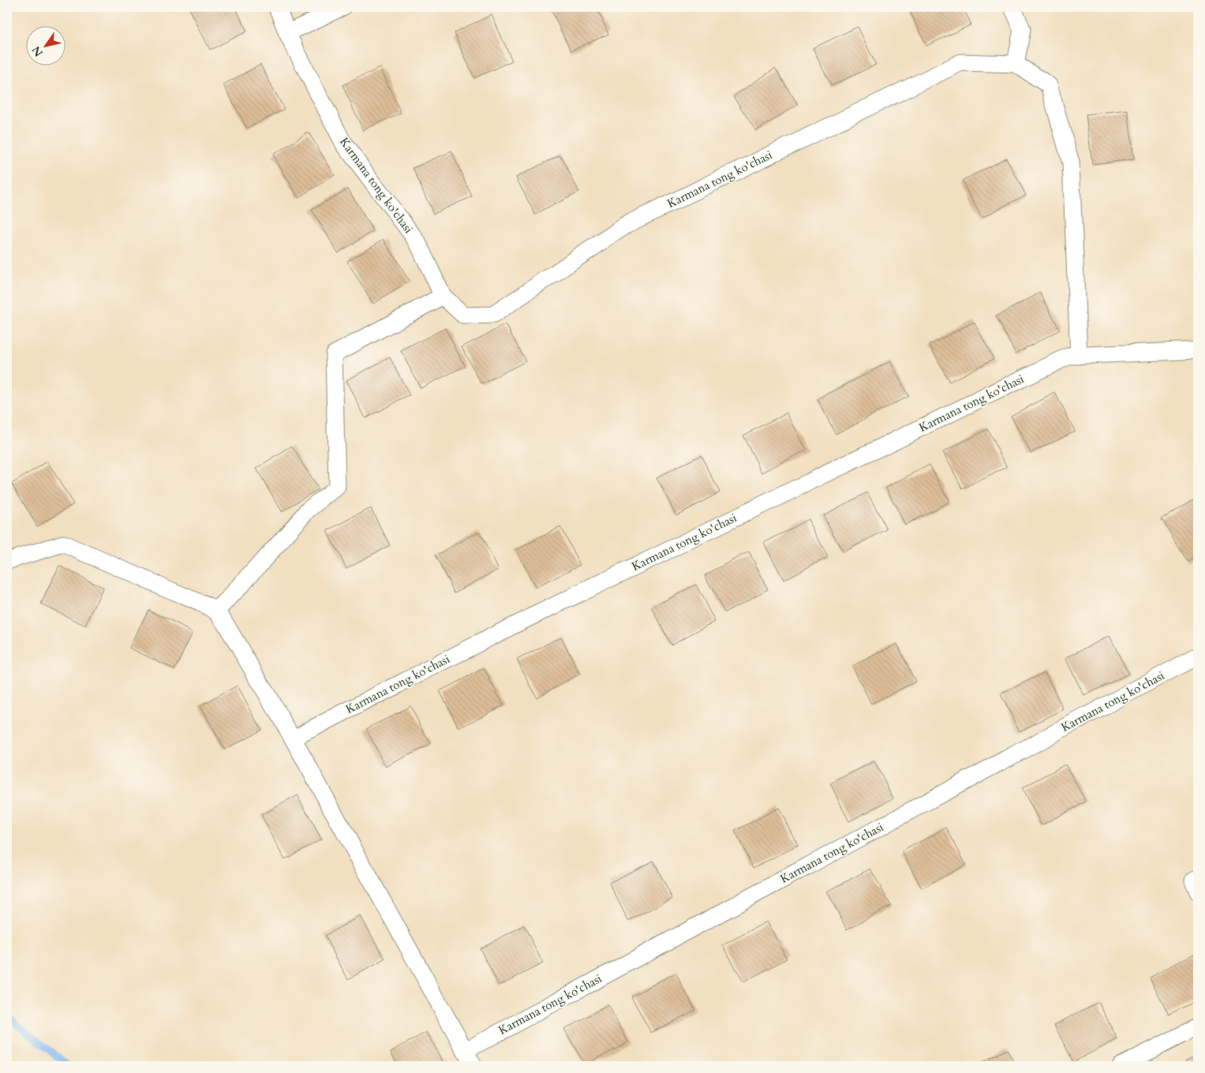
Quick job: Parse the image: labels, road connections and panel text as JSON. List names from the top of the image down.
{
  "streets": {
    "street": ["Karmana tong ko'chasi"]
  },
  "north": "bottom left"
}
